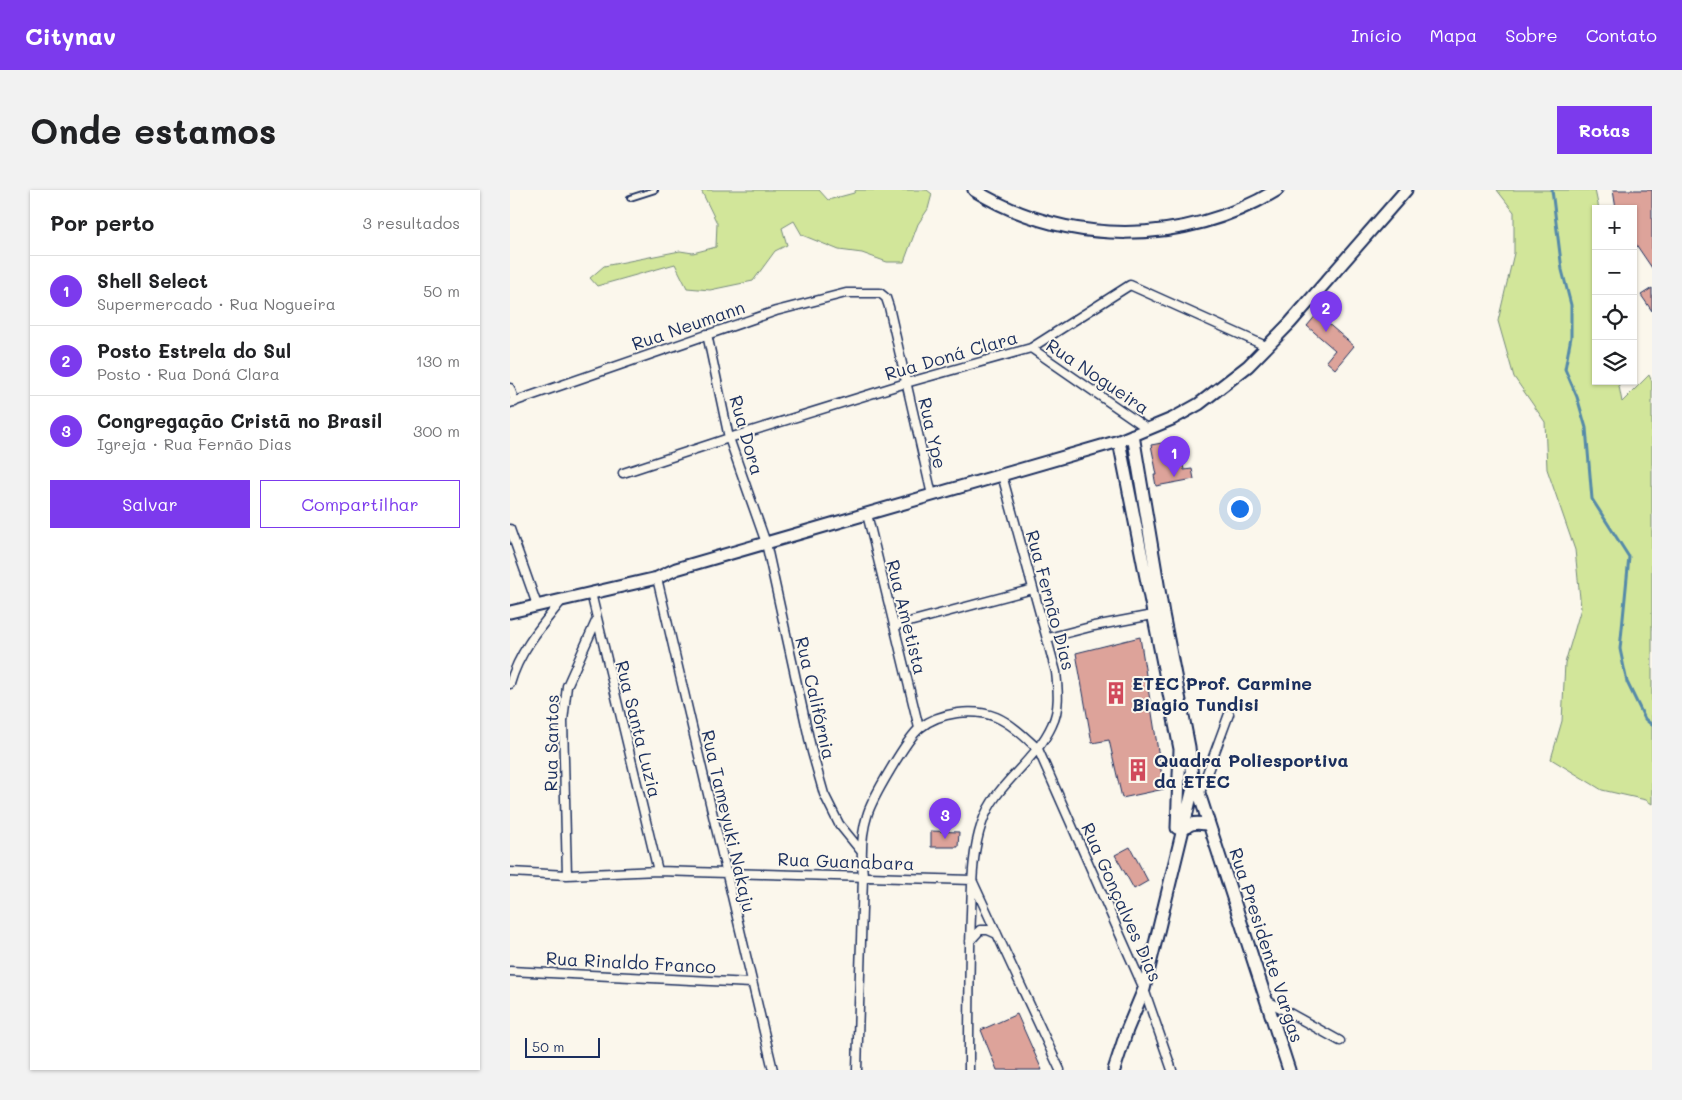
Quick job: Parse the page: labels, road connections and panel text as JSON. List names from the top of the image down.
{
  "streets": {
    "main road": ["Rua Presidente Vargas"],
    "street": [
      "Rua Neumann",
      "Rua Doná Clara",
      "Rua Nogueira",
      "Rua Ype",
      "Rua Dora",
      "Rua Fernão Dias",
      "Rua Ametista",
      "Rua Califórnia",
      "Rua Santa Luzia",
      "Rua Santos",
      "Rua Tameyuki Nakaju",
      "Rua Guanabara",
      "Rua Gonçalves Dias",
      "Rua Rinaldo Franco"
    ]
  },
  "crossings": [
    ["Rua Neumann", "Rua Ype"],
    ["Rua Neumann", "Rua Dora"],
    ["Rua Doná Clara", "Rua Nogueira"],
    ["Rua Doná Clara", "Rua Ype"],
    ["Rua Doná Clara", "Rua Dora"],
    ["Rua Dora", "Rua Califórnia"],
    ["Rua Fernão Dias", "Rua Guanabara"],
    ["Rua Fernão Dias", "Rua Gonçalves Dias"],
    ["Rua Santa Luzia", "Rua Santos"],
    ["Rua Santa Luzia", "Rua Guanabara"],
    ["Rua Santos", "Rua Guanabara"],
    ["Rua Tameyuki Nakaju", "Rua Guanabara"],
    ["Rua Tameyuki Nakaju", "Rua Rinaldo Franco"]
  ],
  "places": {
    "building": ["ETEC Prof. Carmine Biagio Tundisi", "Quadra Poliesportiva da ETEC"]
  },
  "scale_bar": "50 m",
  "page": {
    "header": "Citynav",
    "nav": [
      "Início",
      "Mapa",
      "Sobre",
      "Contato"
    ],
    "buttons": [
      "Rotas",
      ["Salvar", "Compartilhar"]
    ],
    "title": "Onde estamos",
    "heading": ["Por perto", "3 resultados"],
    "map_buttons": ["+", "−"],
    "list": [
      {
        "mark": "1",
        "name": "Shell Select",
        "note": "Supermercado · Rua Nogueira",
        "value": "50 m"
      },
      {
        "mark": "2",
        "name": "Posto Estrela do Sul",
        "note": "Posto · Rua Doná Clara",
        "value": "130 m"
      },
      {
        "mark": "3",
        "name": "Congregação Cristã no Brasil",
        "note": "Igreja · Rua Fernão Dias",
        "value": "300 m"
      }
    ],
    "pins": ["2", "1", "3"],
    "scale": "50 m"
  }
}
